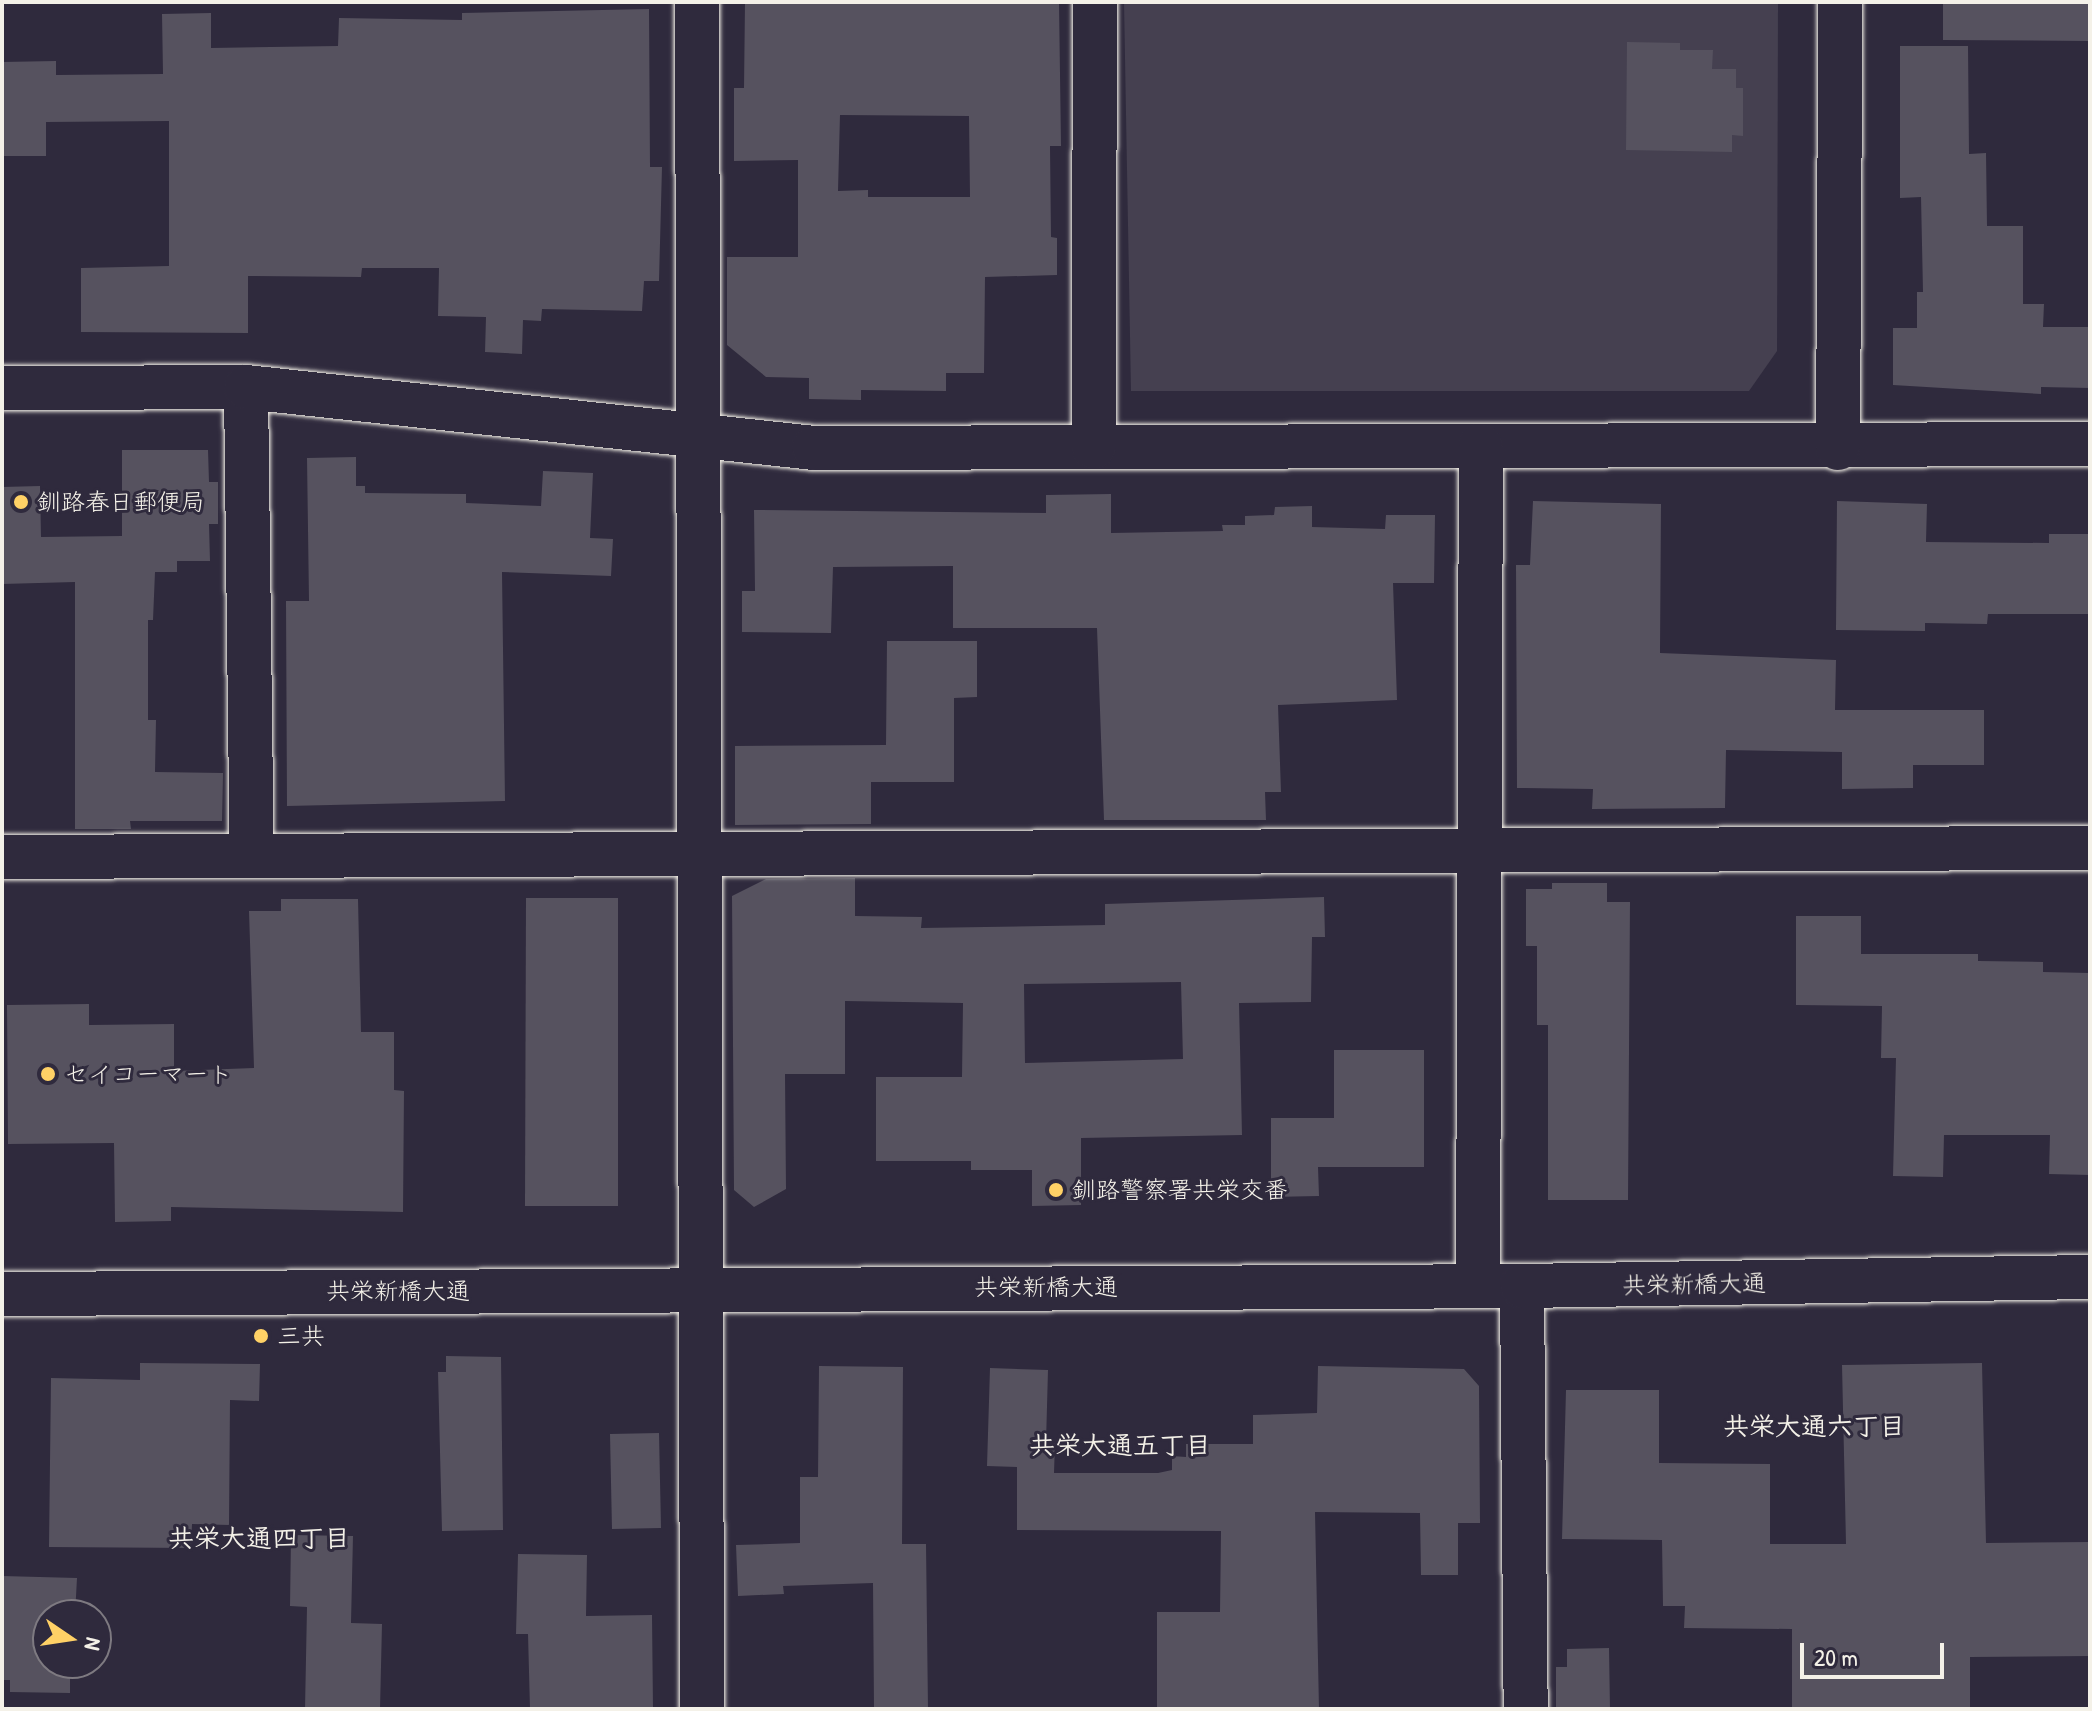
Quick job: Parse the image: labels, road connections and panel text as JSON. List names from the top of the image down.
{
  "streets": {
    "street": ["共栄新橋大通"]
  },
  "districts": ["共栄大通六丁目", "共栄大通五丁目", "共栄大通四丁目"],
  "places": [
    "釧路春日郵便局",
    "セイコーマート",
    "釧路警察署共栄交番",
    "三共"
  ],
  "scale_bar": "20 m",
  "north": "right"
}
